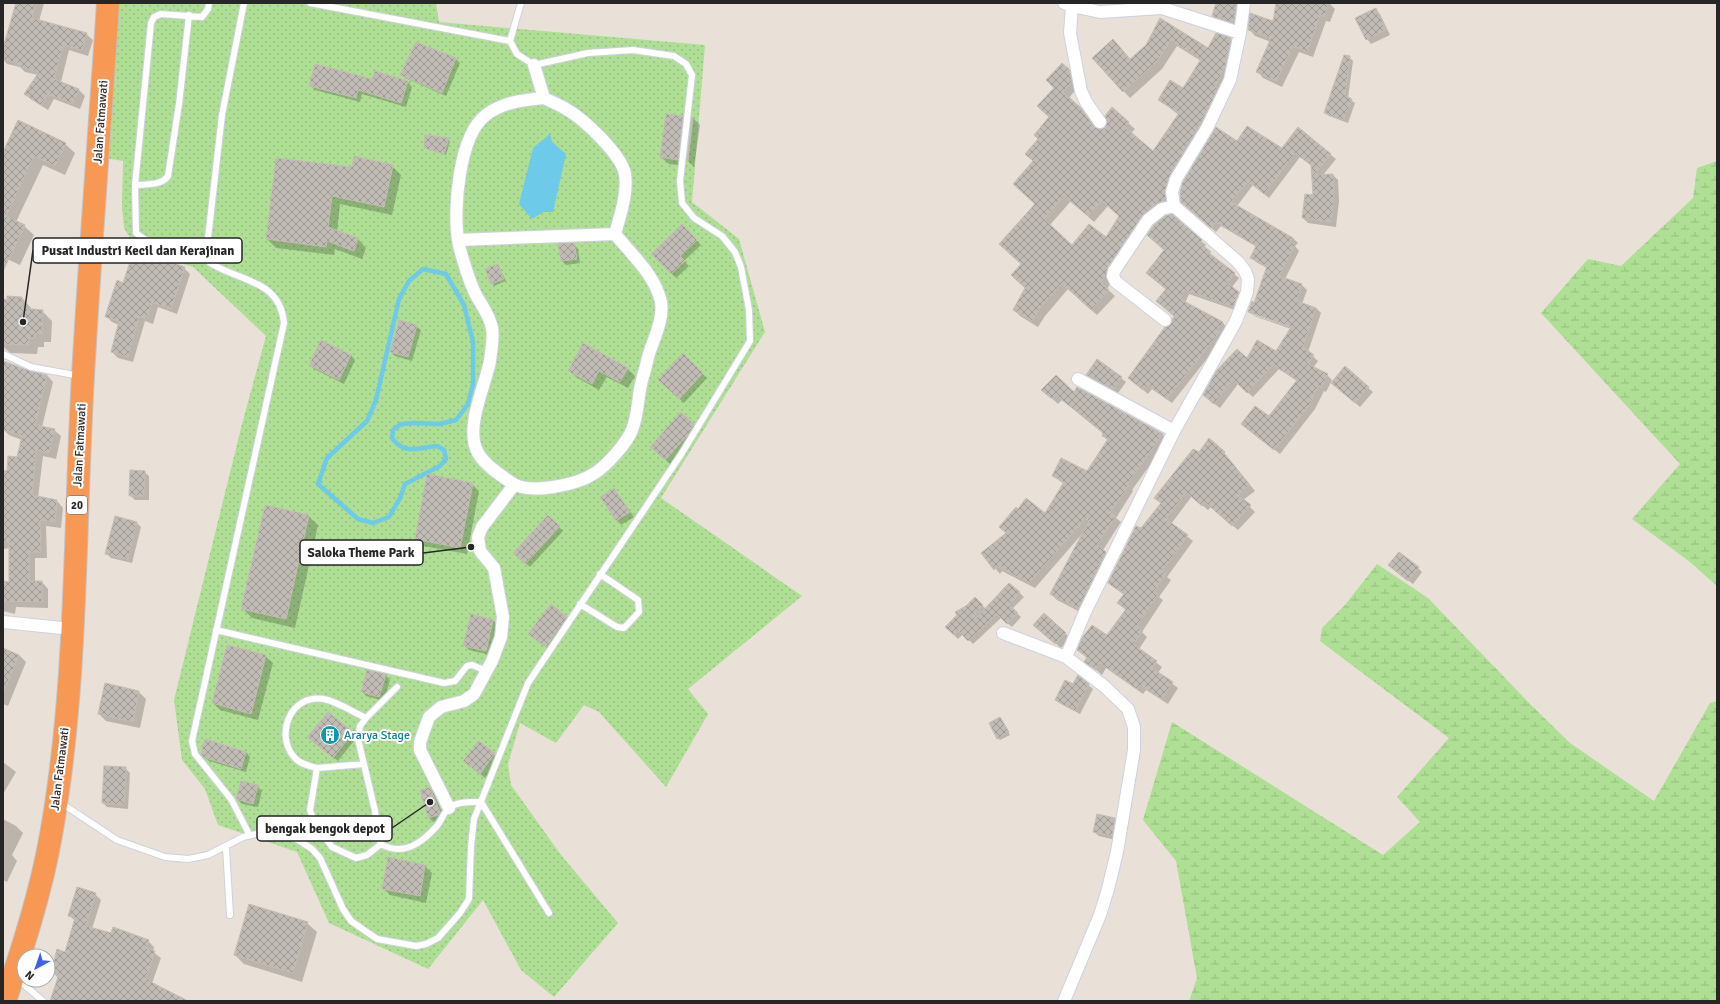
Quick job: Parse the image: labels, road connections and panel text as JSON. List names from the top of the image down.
{
  "streets": {
    "highway": ["Jalan Fatmawati", "20"]
  },
  "places": {
    "other": ["Pusat Industri Kecil dan Kerajinan", "Saloka Theme Park", "bengak bengok depot"],
    "building": ["Ararya Stage"]
  },
  "north": "bottom left"
}
